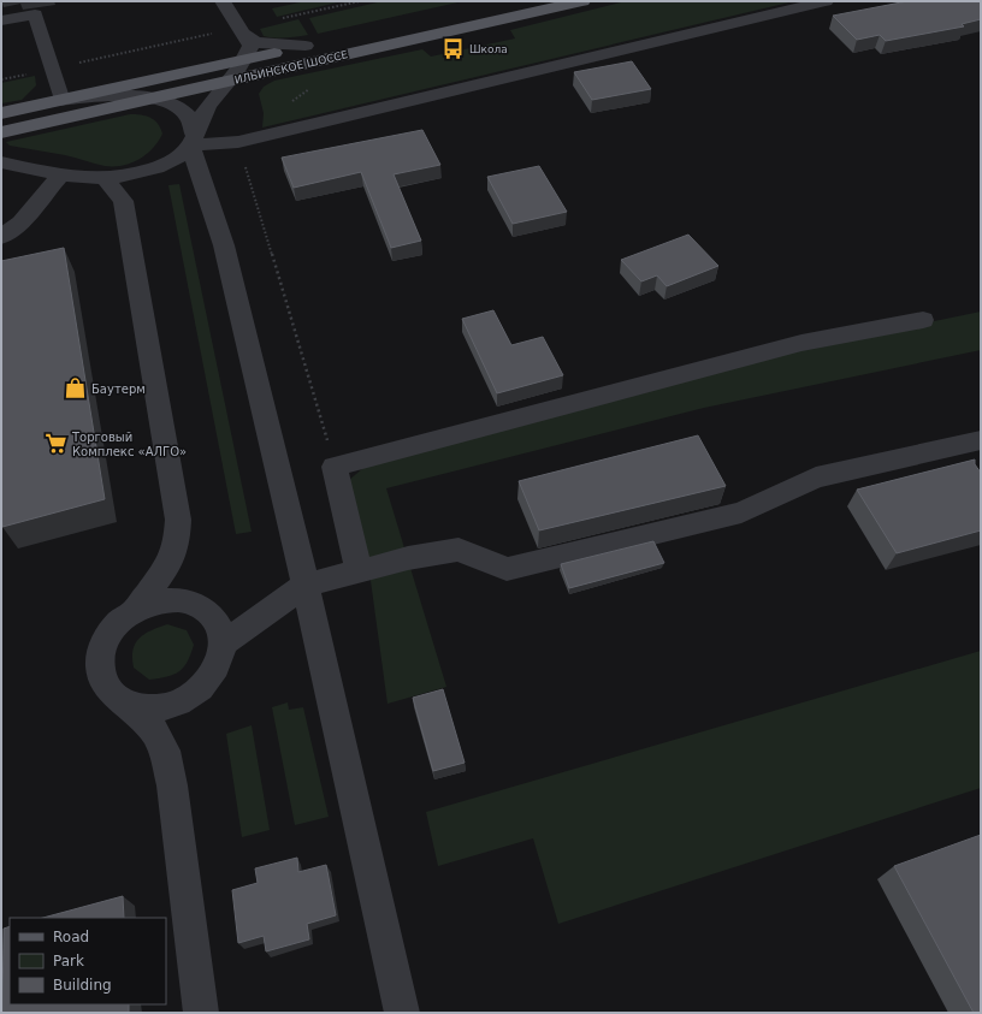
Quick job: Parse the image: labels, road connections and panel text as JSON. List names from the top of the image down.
{
  "streets": {
    "main road": ["ИЛЬИНСКОЕ ШОССЕ"]
  },
  "places": {
    "bus stop": ["Школа"],
    "shop": ["Баутерм"],
    "supermarket": ["Торговый Комплекс «АЛГО»"]
  },
  "legend": ["Road", "Park", "Building"]
}
